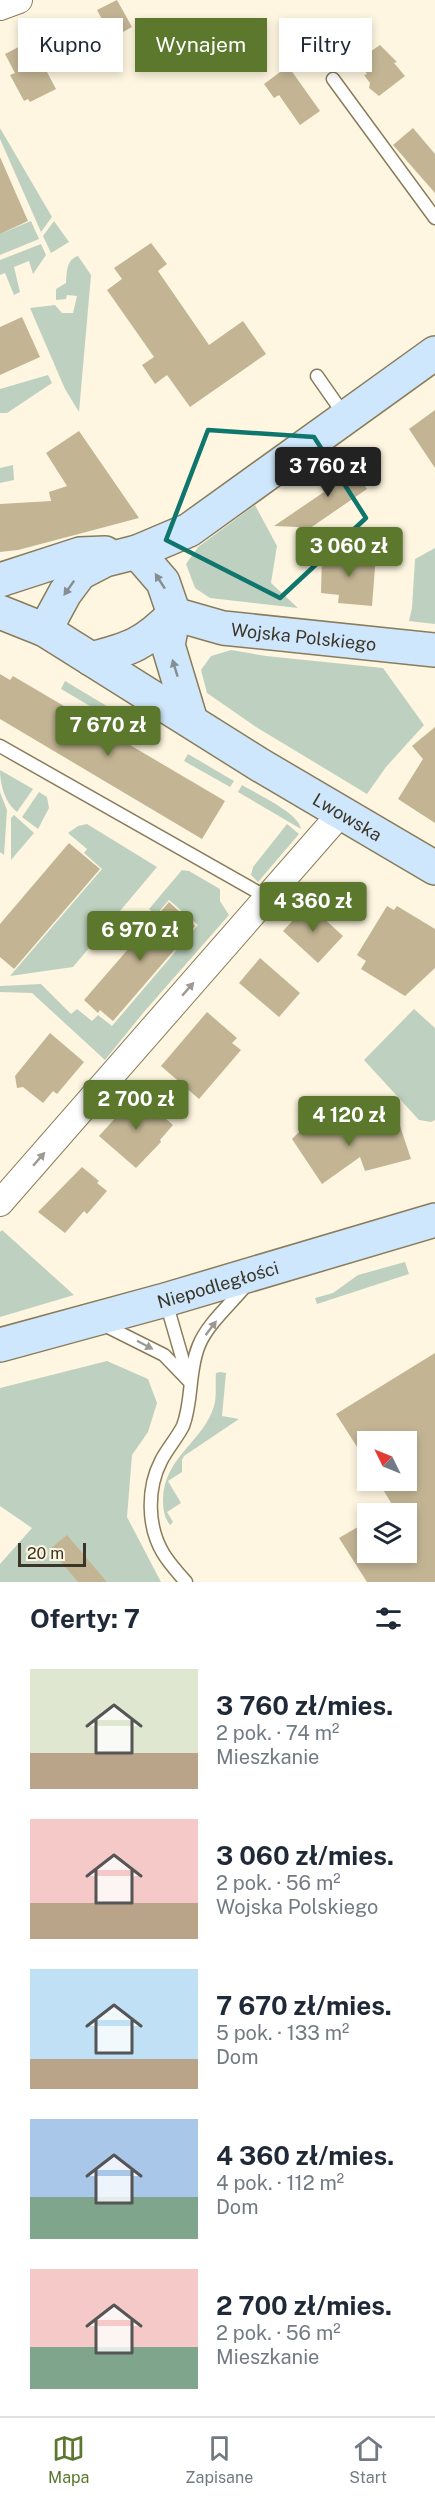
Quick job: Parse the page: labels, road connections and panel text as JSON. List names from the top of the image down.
{
  "streets": {
    "street": ["Wojska Polskiego", "Lwowska", "Niepodległości"]
  },
  "crossings": [
    ["Wojska Polskiego", "Lwowska"]
  ],
  "scale_bar": "20 m",
  "north": "top left",
  "page": {
    "chip": ["Kupno", "Wynajem", "Filtry"],
    "price": [
      "3 760 zł",
      "3 060 zł",
      "7 670 zł",
      "4 360 zł",
      "6 970 zł",
      "2 700 zł",
      "4 120 zł"
    ],
    "scale": "20 m",
    "heading": "Oferty: 7",
    "list": [
      {
        "name": "3 760 zł/mies.",
        "note": "2 pok. · 74 m² · Mieszkanie"
      },
      {
        "name": "3 060 zł/mies.",
        "note": "2 pok. · 56 m² · Wojska Polskiego"
      },
      {
        "name": "7 670 zł/mies.",
        "note": "5 pok. · 133 m² · Dom"
      },
      {
        "name": "4 360 zł/mies.",
        "note": "4 pok. · 112 m² · Dom"
      },
      {
        "name": "2 700 zł/mies.",
        "note": "2 pok. · 56 m² · Mieszkanie"
      }
    ],
    "tabs": ["Mapa", "Zapisane", "Start"]
  }
}
